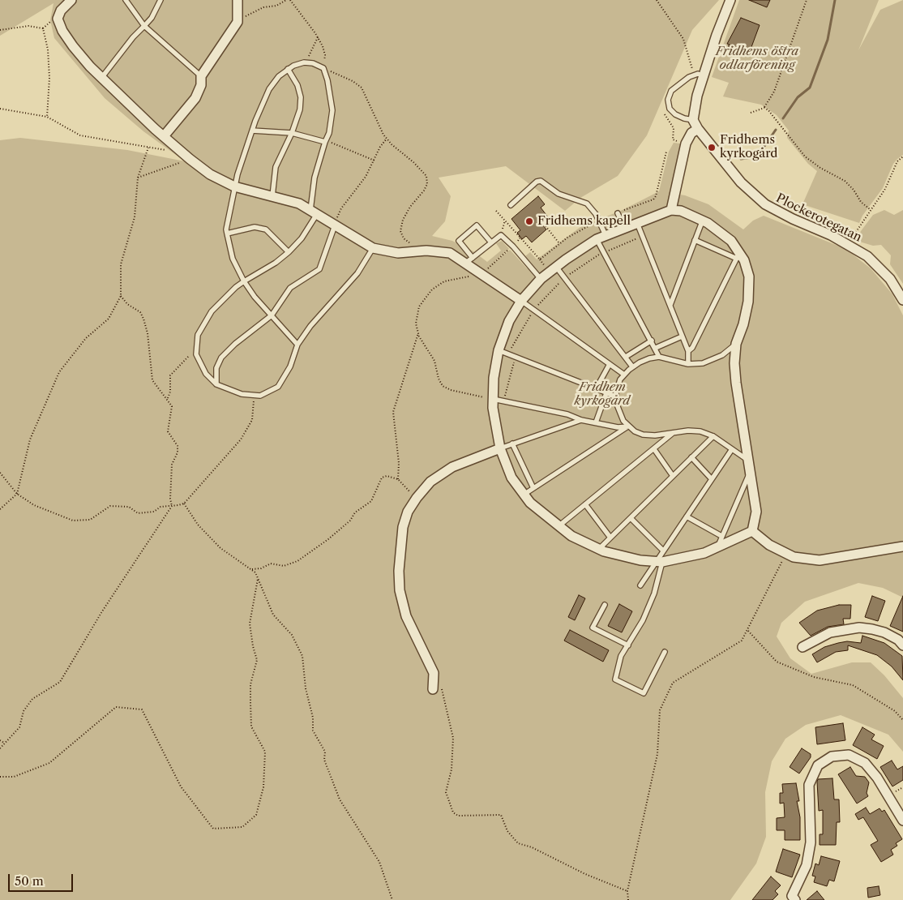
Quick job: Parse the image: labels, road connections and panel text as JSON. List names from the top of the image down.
{
  "streets": {
    "street": ["Plockerotegatan"]
  },
  "parks": ["Fridhems östra odlarförening", "Fridhem kyrkogård"],
  "places": ["Fridhems kyrkogård", "Fridhems kapell"],
  "scale_bar": "50 m"
}
